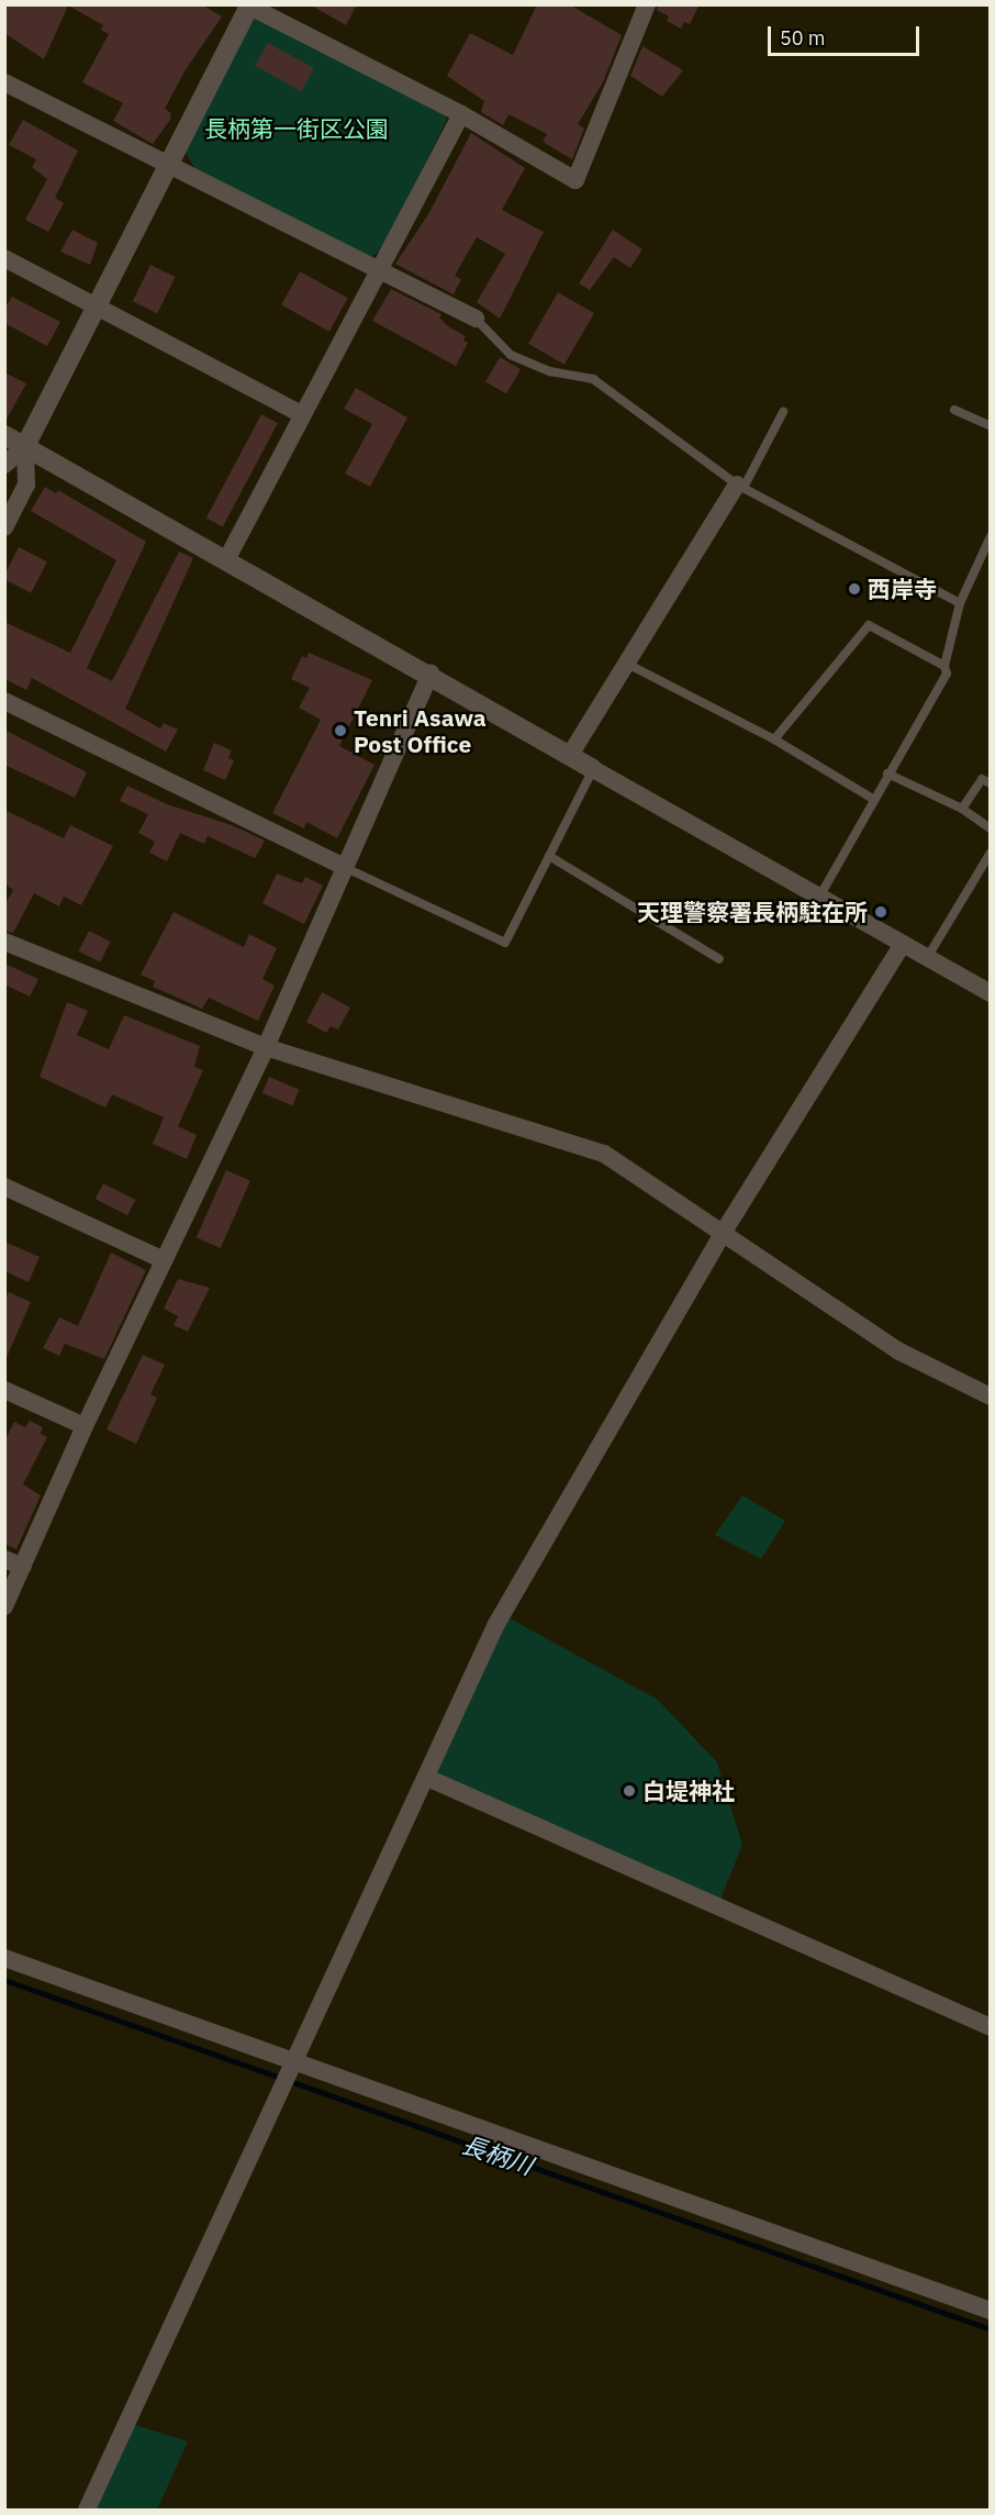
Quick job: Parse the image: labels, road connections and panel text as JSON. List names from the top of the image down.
{
  "water": ["長柄川"],
  "parks": ["長柄第一街区公園"],
  "places": [
    "西岸寺",
    "Tenri Asawa Post Office",
    "天理警察署長柄駐在所",
    "白堤神社"
  ],
  "scale_bar": "50 m"
}
